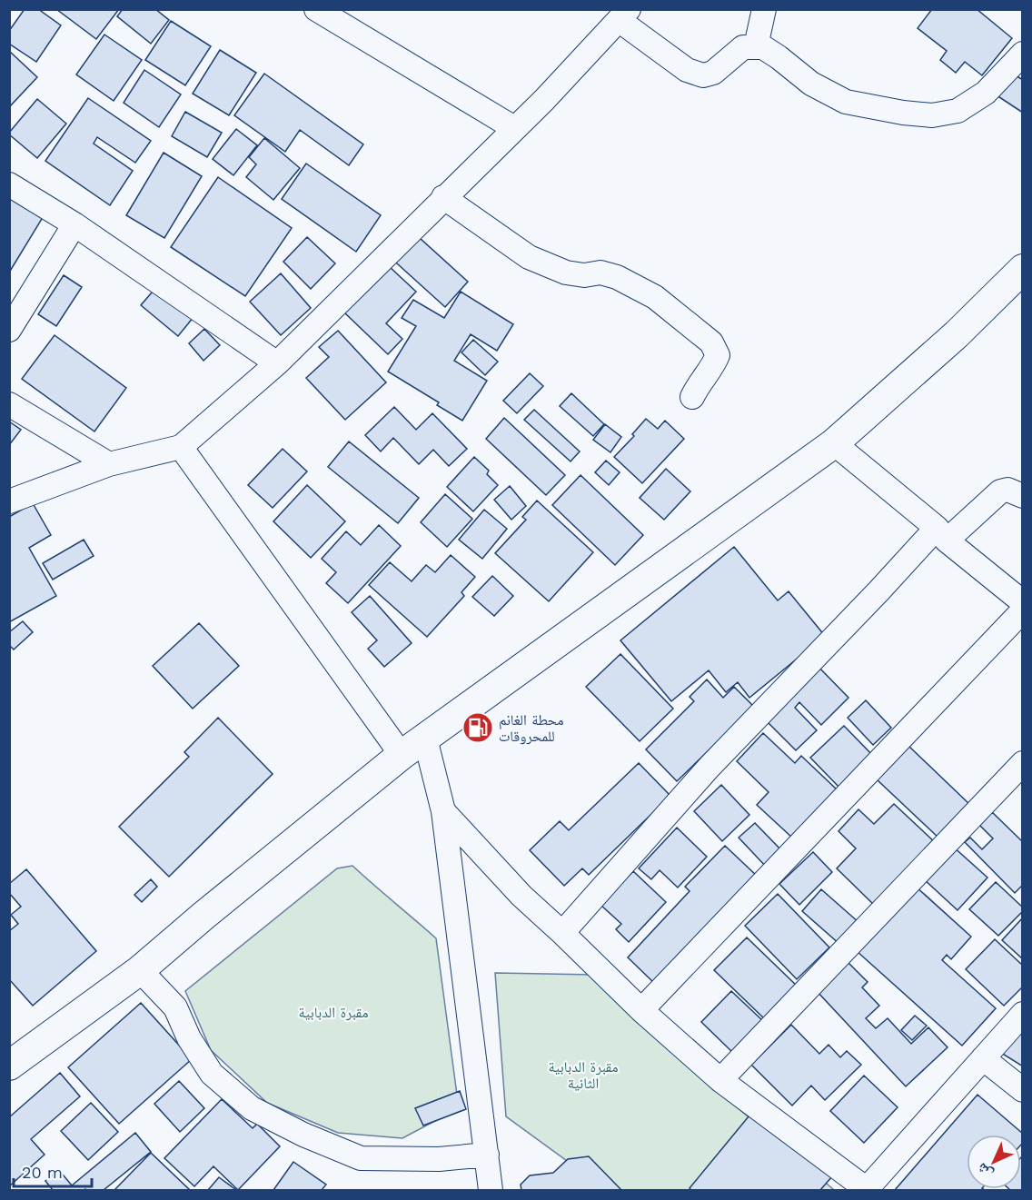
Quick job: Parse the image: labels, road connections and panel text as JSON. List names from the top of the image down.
{
  "parks": ["مقبرة الدبابية", "مقبرة الدبابية الثانية"],
  "places": {
    "fuel station": ["محطة الغانم للمحروقات"]
  },
  "scale_bar": "20 m",
  "north": "bottom left"
}
